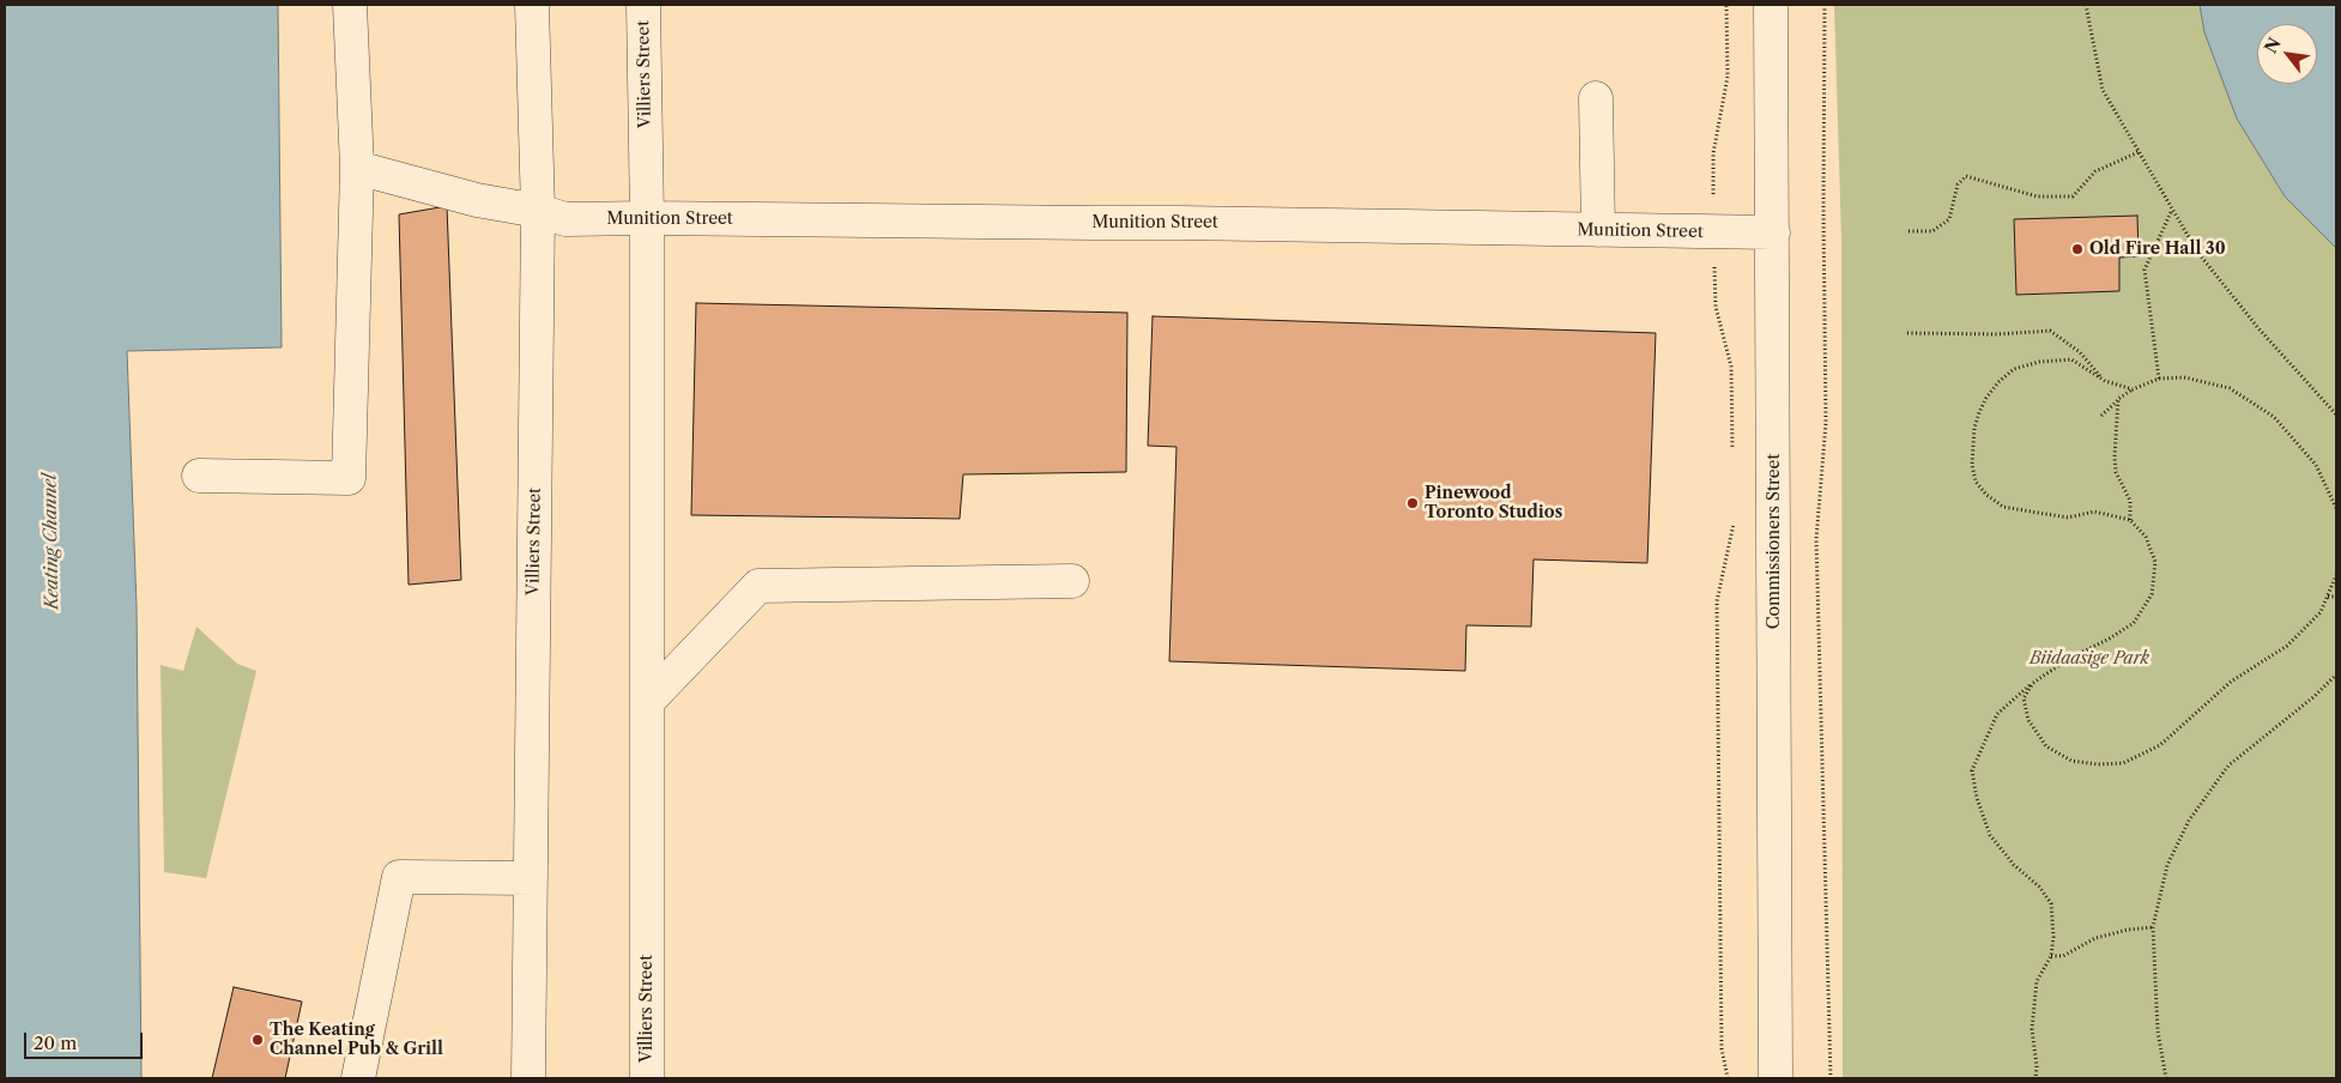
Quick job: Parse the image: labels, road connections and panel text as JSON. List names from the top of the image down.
{
  "streets": {
    "street": ["Villiers Street", "Munition Street", "Commissioners Street"]
  },
  "crossings": [
    ["Villiers Street", "Munition Street"],
    ["Munition Street", "Commissioners Street"]
  ],
  "water": ["Keating Channel"],
  "parks": ["Biidaasige Park"],
  "places": ["Old Fire Hall 30", "Pinewood Toronto Studios", "The Keating Channel Pub & Grill"],
  "scale_bar": "20 m",
  "north": "top left"
}
